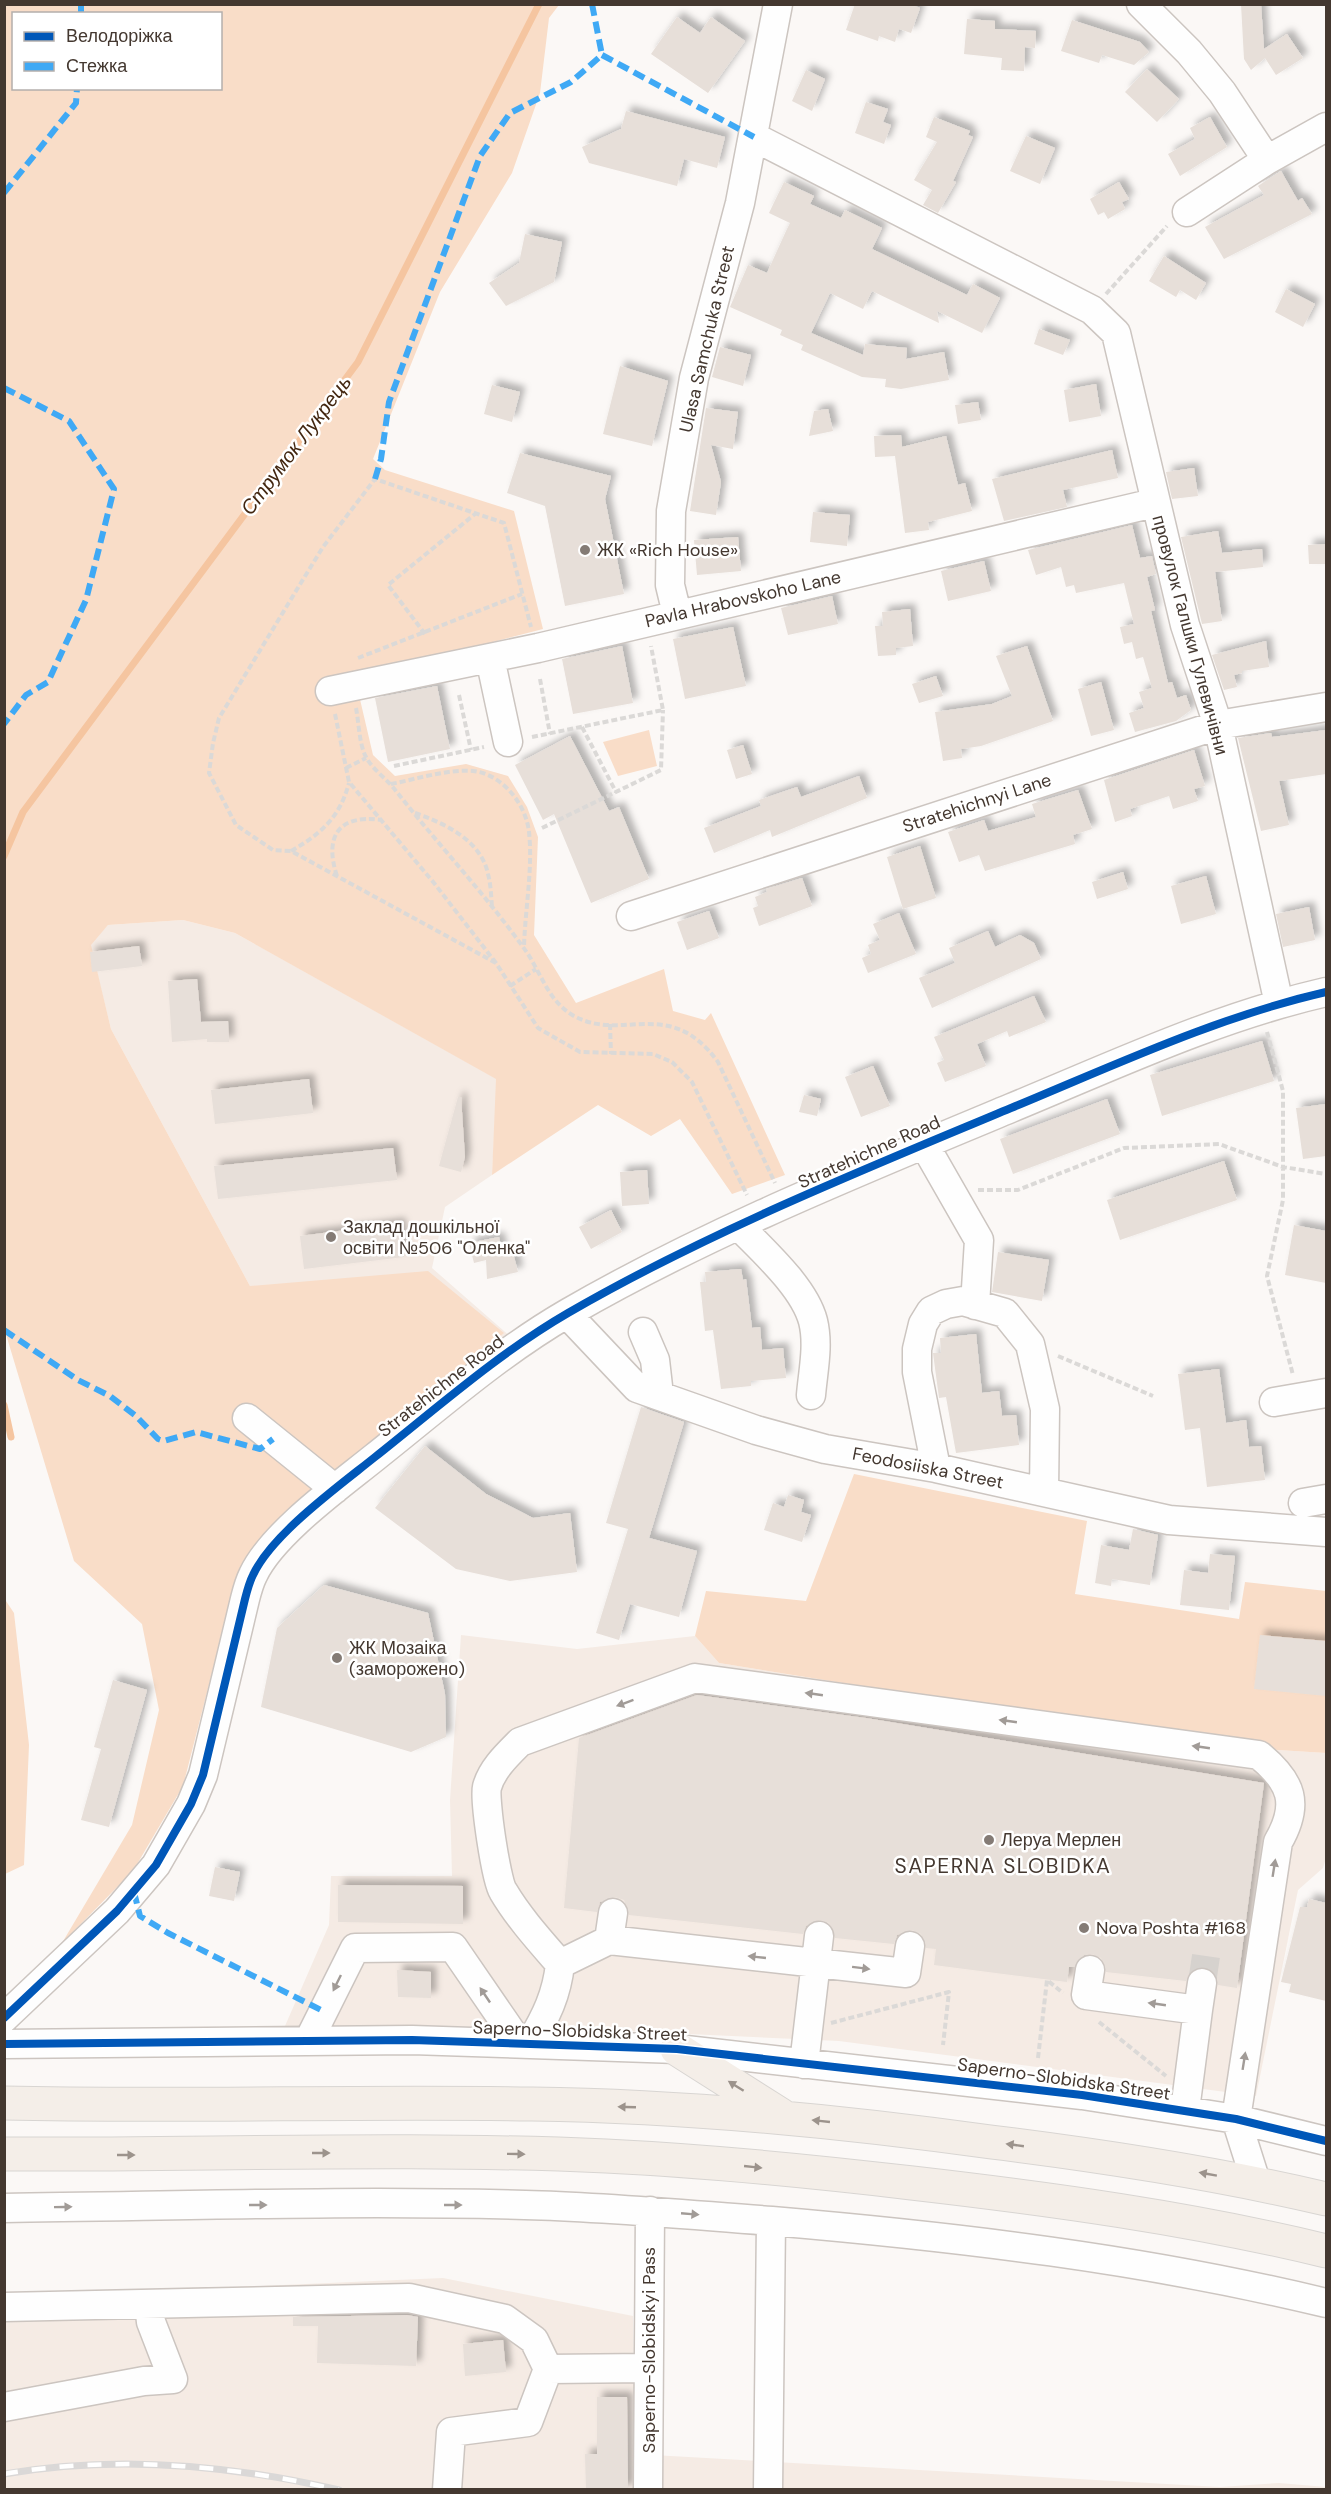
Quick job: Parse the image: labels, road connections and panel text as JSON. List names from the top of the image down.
{
  "streets": {
    "street": [
      "Ulasa Samchuka Street",
      "Pavla Hrabovskoho Lane",
      "провулок Галшки Гулевичівни",
      "Stratehichnyi Lane",
      "Stratehichne Road",
      "Feodosiiska Street",
      "Saperno-Slobidska Street",
      "Saperno-Slobidskyi Pass"
    ]
  },
  "crossings": [
    ["Ulasa Samchuka Street", "Pavla Hrabovskoho Lane"],
    ["Pavla Hrabovskoho Lane", "провулок Галшки Гулевичівни"],
    ["провулок Галшки Гулевичівни", "Stratehichnyi Lane"],
    ["провулок Галшки Гулевичівни", "Stratehichne Road"],
    ["Stratehichne Road", "Feodosiiska Street"]
  ],
  "districts": ["SAPERNA SLOBIDKA"],
  "water": ["Струмок Лукрець"],
  "places": [
    "ЖК «Rich House»",
    "Заклад дошкільної освіти №506 \"Оленка\"",
    "ЖК Мозаіка (заморожено)",
    "Леруа Мерлен",
    "Nova Poshta #168"
  ],
  "legend": ["Велодоріжка", "Стежка"]
}
